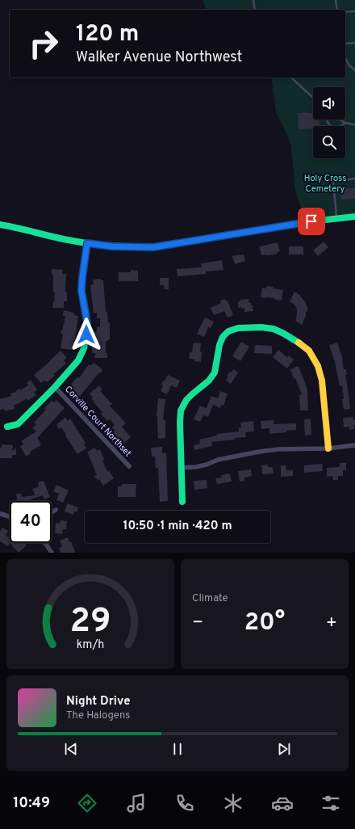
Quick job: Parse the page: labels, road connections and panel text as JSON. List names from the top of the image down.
{
  "streets": {
    "street": ["Corville Court Northset"]
  },
  "parks": ["Holy Cross Cemetery"],
  "page": {
    "turn": ["120 m", "Walker Avenue Northwest"],
    "limit": "40",
    "trip": "10:50 · 1 min · 420 m",
    "tile": "Climate",
    "heat": ["−", "20°", "+"],
    "song": ["Night Drive", "The Halogens"],
    "tabs": "10:49",
    "gauge": ["29", "km/h"]
  }
}
